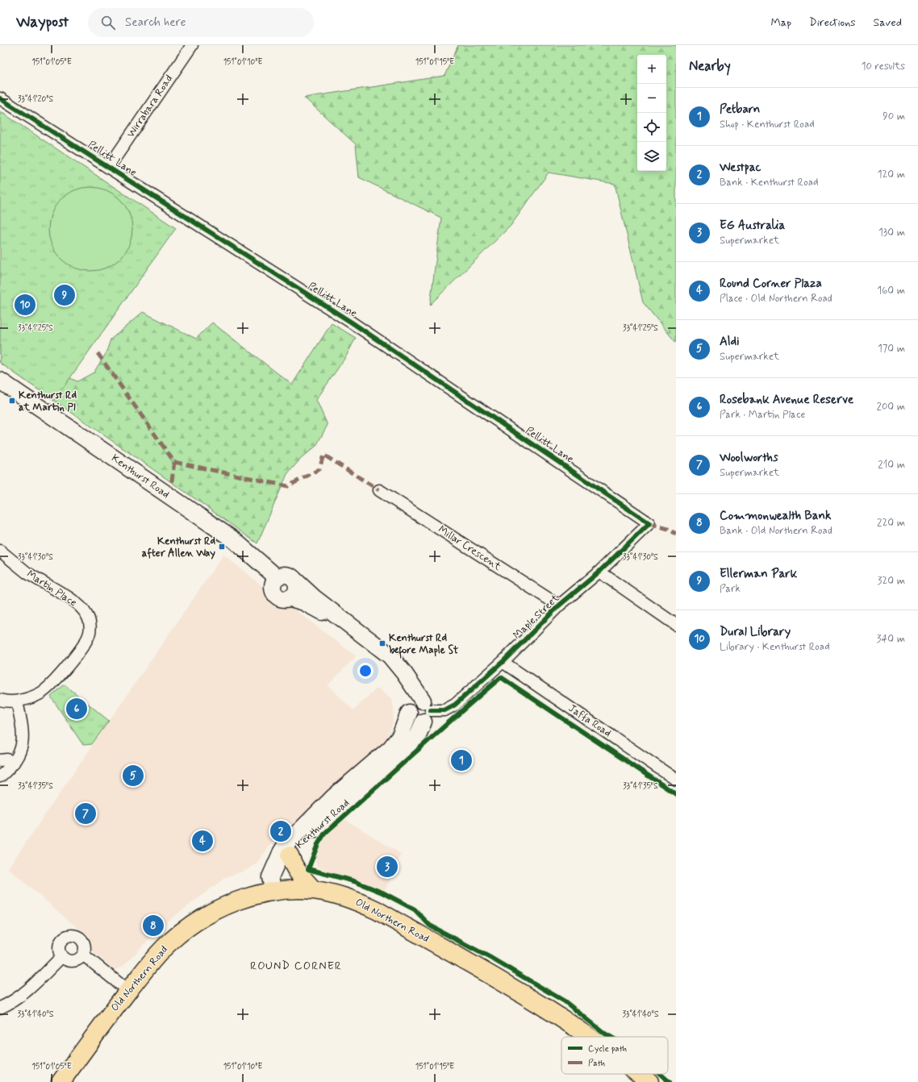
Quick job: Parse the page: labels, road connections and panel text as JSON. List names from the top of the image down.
{
  "streets": {
    "main road": ["Kenthurst Road", "Old Northern Road"],
    "street": [
      "Wirrabara Road",
      "Pellitt Lane",
      "Millar Crescent",
      "Martin Place",
      "Maple Street",
      "Jaffa Road"
    ]
  },
  "crossings": [
    ["Wirrabara Road", "Pellitt Lane"],
    ["Pellitt Lane", "Maple Street"],
    ["Kenthurst Road", "Maple Street"],
    ["Kenthurst Road", "Old Northern Road"],
    ["Millar Crescent", "Maple Street"],
    ["Maple Street", "Jaffa Road"]
  ],
  "districts": ["ROUND CORNER"],
  "places": {
    "transit": ["Kenthurst Rd at Martin Pl", "Kenthurst Rd after Allen Way", "Kenthurst Rd before Maple St"]
  },
  "legend": ["Cycle path", "Path"],
  "page": {
    "header": "Waypost",
    "search": "Search here",
    "nav": ["Map", "Directions", "Saved"],
    "heading": ["Nearby", "10 results"],
    "map_buttons": ["+", "−"],
    "list": [
      {
        "mark": "1",
        "name": "Petbarn",
        "note": "Shop · Kenthurst Road",
        "value": "90 m"
      },
      {
        "mark": "2",
        "name": "Westpac",
        "note": "Bank · Kenthurst Road",
        "value": "120 m"
      },
      {
        "mark": "3",
        "name": "EG Australia",
        "note": "Supermarket",
        "value": "130 m"
      },
      {
        "mark": "4",
        "name": "Round Corner Plaza",
        "note": "Place · Old Northern Road",
        "value": "160 m"
      },
      {
        "mark": "5",
        "name": "Aldi",
        "note": "Supermarket",
        "value": "170 m"
      },
      {
        "mark": "6",
        "name": "Rosebank Avenue Reserve",
        "note": "Park · Martin Place",
        "value": "200 m"
      },
      {
        "mark": "7",
        "name": "Woolworths",
        "note": "Supermarket",
        "value": "210 m"
      },
      {
        "mark": "8",
        "name": "Commonwealth Bank",
        "note": "Bank · Old Northern Road",
        "value": "220 m"
      },
      {
        "mark": "9",
        "name": "Ellerman Park",
        "note": "Park",
        "value": "320 m"
      },
      {
        "mark": "10",
        "name": "Dural Library",
        "note": "Library · Kenthurst Road",
        "value": "340 m"
      }
    ],
    "pins": [
      "9",
      "10",
      "6",
      "1",
      "5",
      "7",
      "2",
      "4",
      "3",
      "8"
    ]
  },
  "coordinates": [
    "151°01'05\"E",
    "151°01'10\"E",
    "151°01'15\"E",
    "33°41'20\"S",
    "33°41'25\"S",
    "33°41'30\"S",
    "33°41'35\"S",
    "33°41'40\"S"
  ]
}
